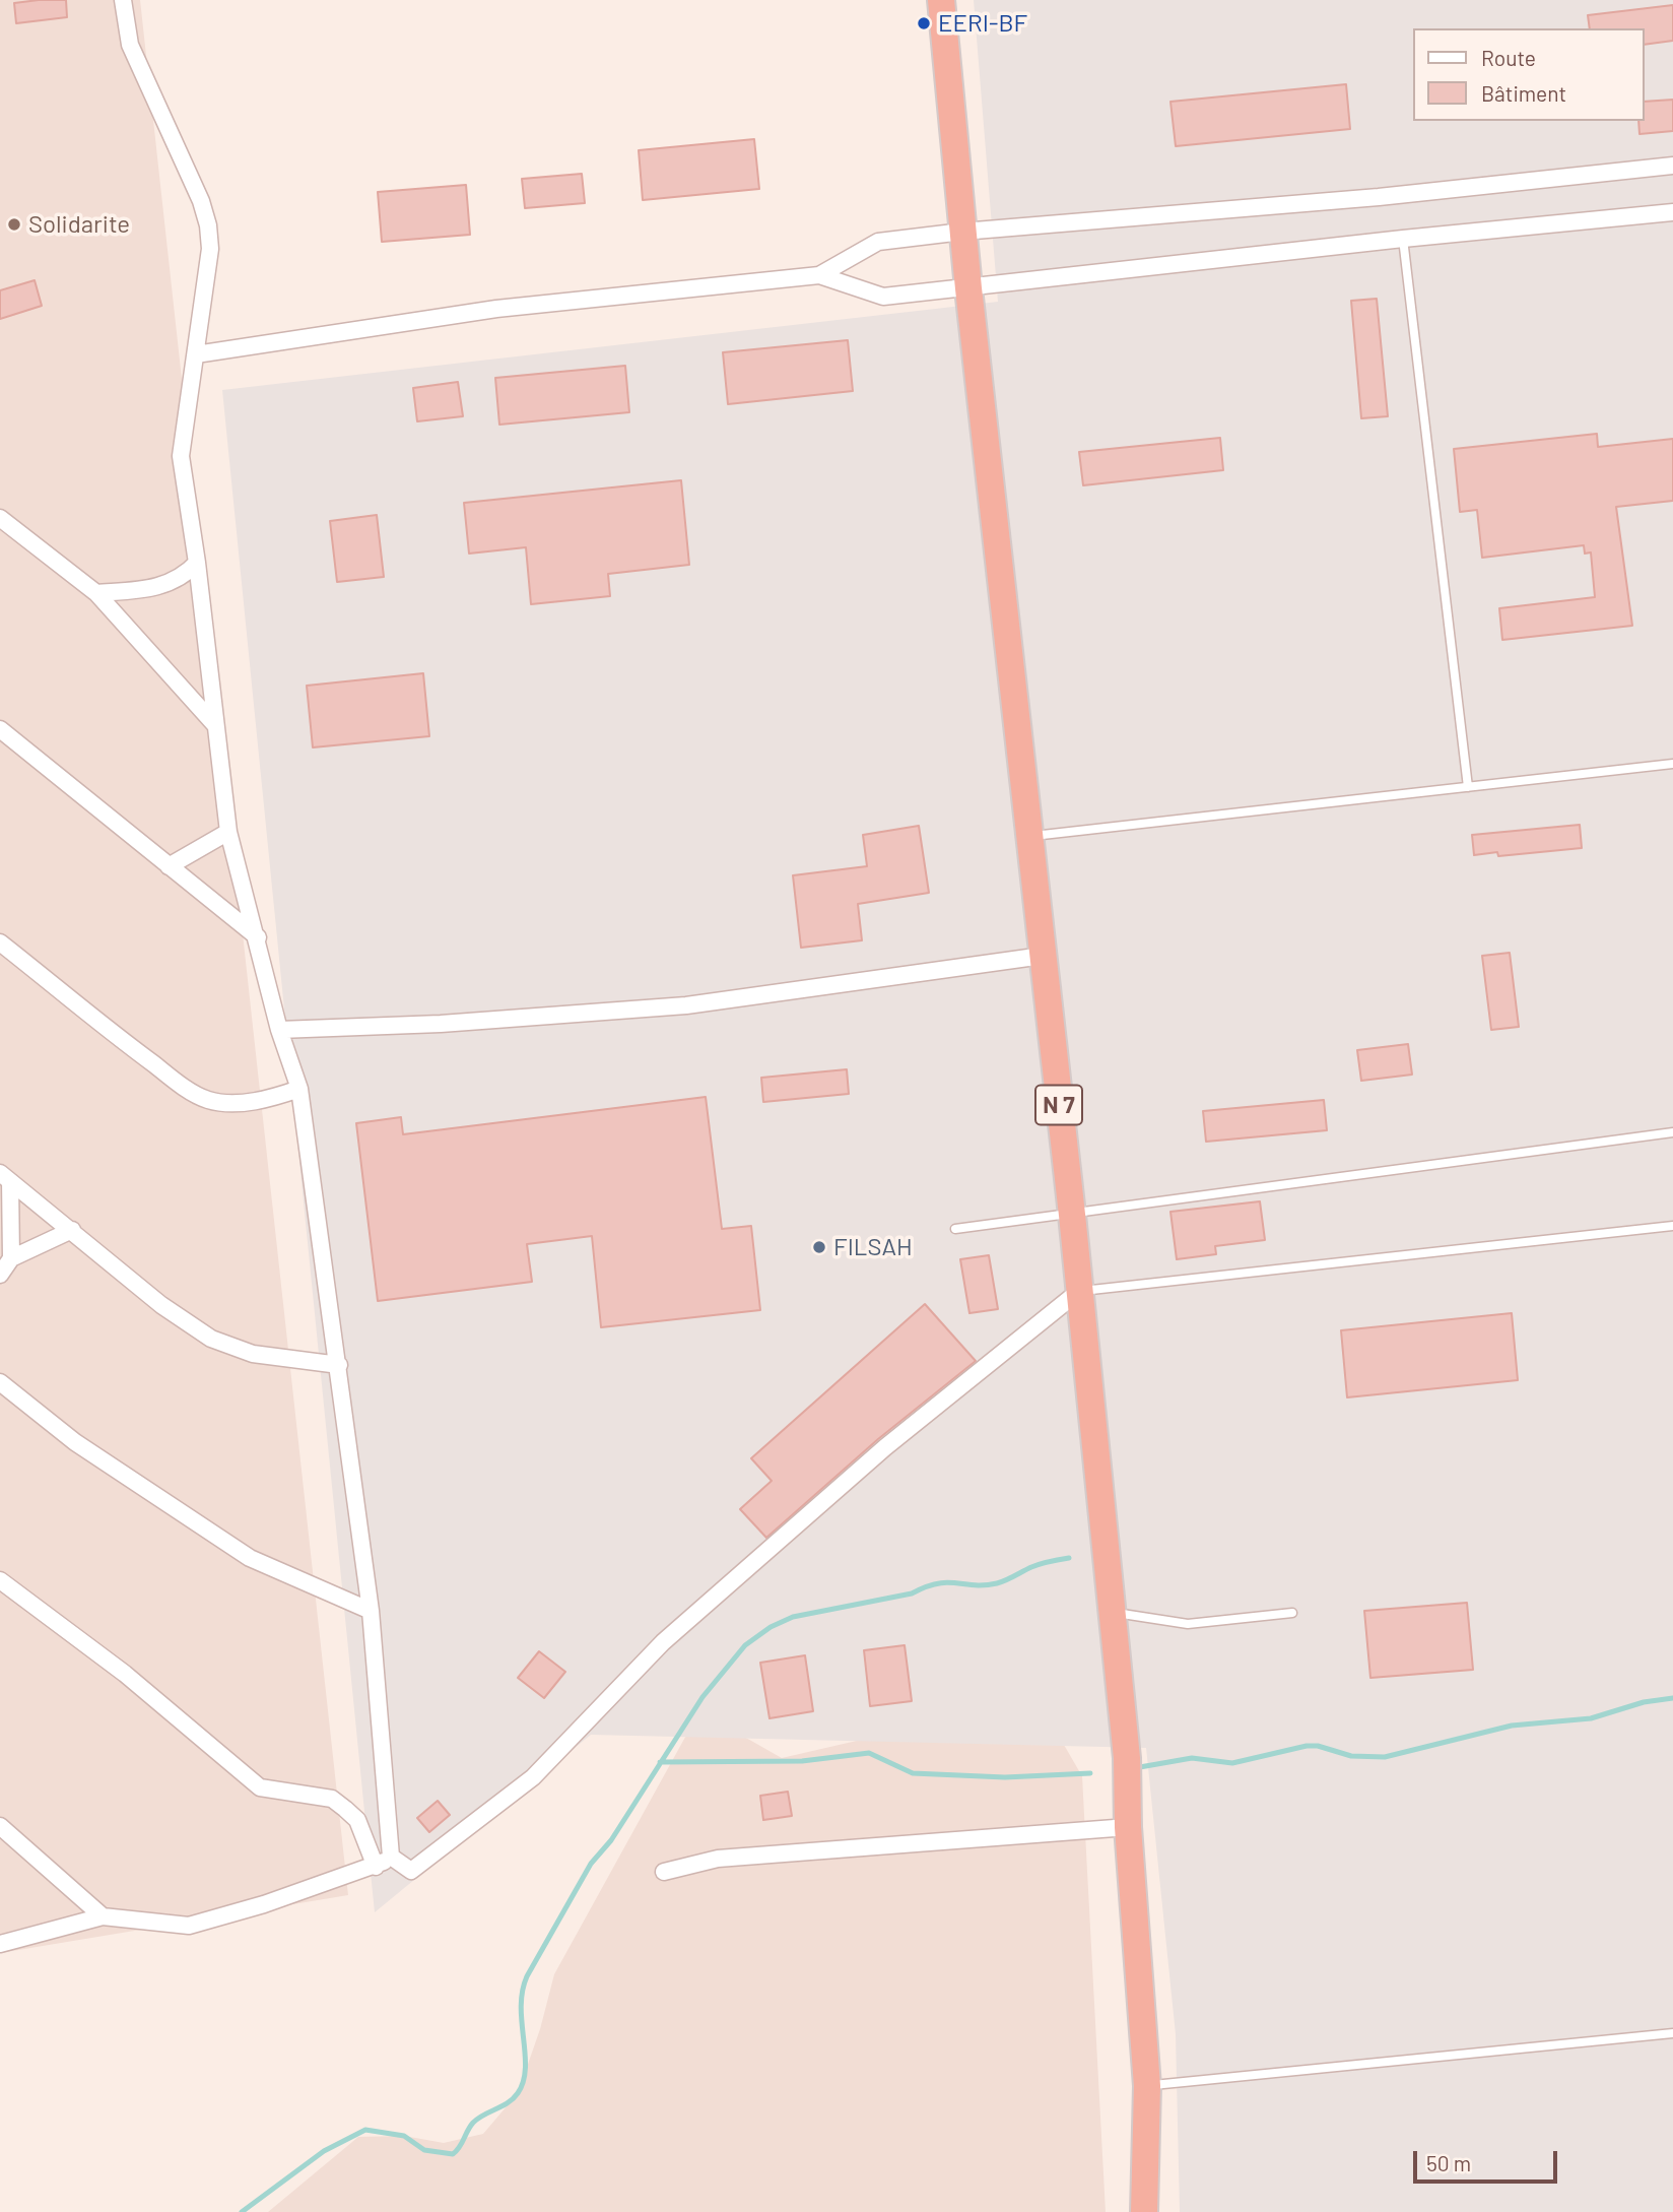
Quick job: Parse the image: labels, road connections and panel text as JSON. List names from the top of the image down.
{
  "streets": {
    "highway": ["N 7"]
  },
  "places": ["EERI-BF", "Solidarite", "FILSAH"],
  "legend": ["Route", "Bâtiment"],
  "scale_bar": "50 m"
}
